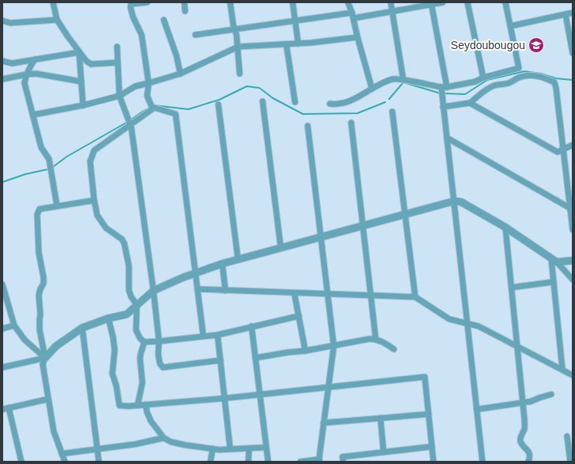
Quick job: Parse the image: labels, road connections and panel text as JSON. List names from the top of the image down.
{
  "places": {
    "school or university": ["Seydoubougou"]
  }
}
